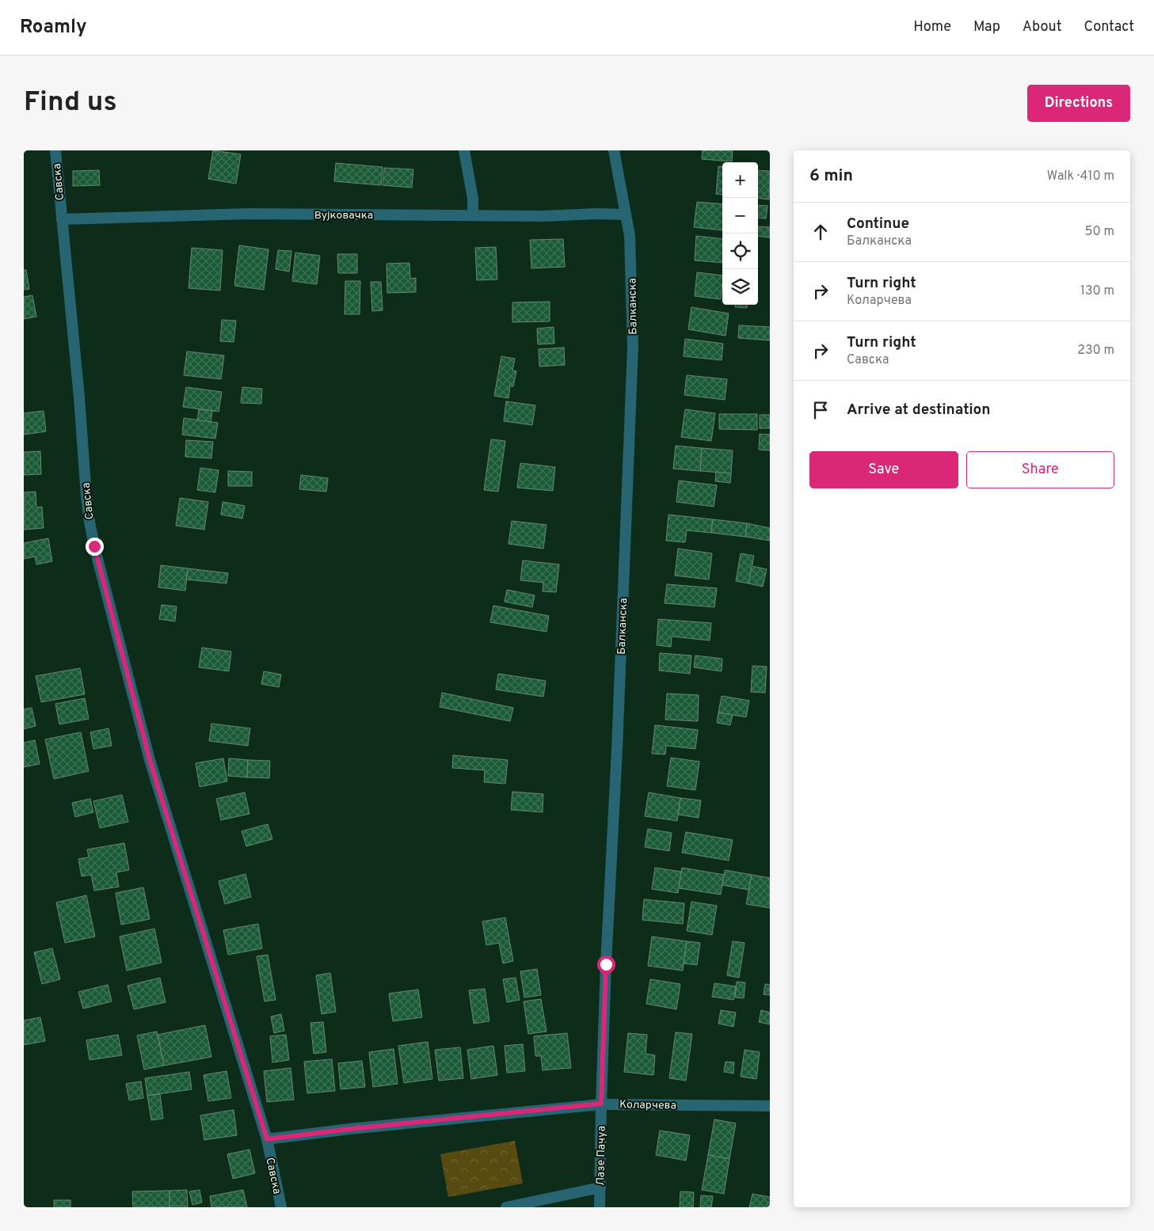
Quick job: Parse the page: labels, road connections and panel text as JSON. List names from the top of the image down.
{
  "streets": {
    "street": [
      "Савска",
      "Вујковачка",
      "Балканска",
      "Коларчева",
      "Лазе Пачуа"
    ]
  },
  "crossings": [
    ["Савска", "Вујковачка"],
    ["Савска", "Коларчева"],
    ["Вујковачка", "Балканска"],
    ["Балканска", "Коларчева"],
    ["Балканска", "Лазе Пачуа"],
    ["Коларчева", "Лазе Пачуа"]
  ],
  "page": {
    "header": "Roamly",
    "nav": [
      "Home",
      "Map",
      "About",
      "Contact"
    ],
    "buttons": [
      "Directions",
      ["Save", "Share"]
    ],
    "title": "Find us",
    "heading": ["6 min", "Walk · 410 m"],
    "map_buttons": ["+", "−"],
    "list": [
      ["Continue", "Балканска", "50 m"],
      ["Turn right", "Коларчева", "130 m"],
      ["Turn right", "Савска", "230 m"],
      "Arrive at destination"
    ]
  }
}
